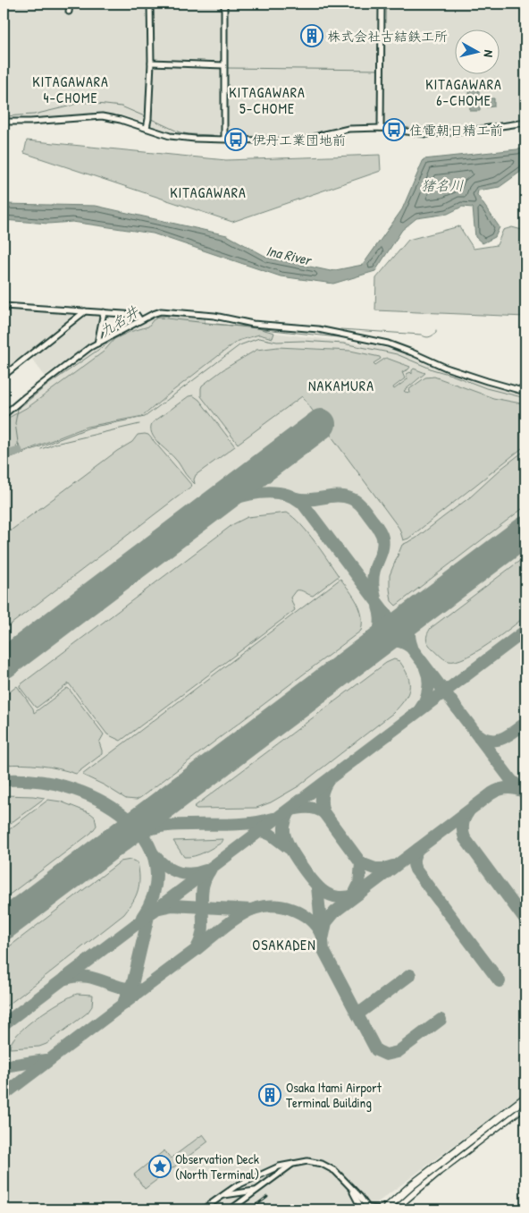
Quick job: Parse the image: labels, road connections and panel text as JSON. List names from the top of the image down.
{
  "districts": [
    "KITAGAWARA 4-CHOME",
    "KITAGAWARA 6-CHOME",
    "KITAGAWARA 5-CHOME",
    "KITAGAWARA",
    "NAKAMURA",
    "OSAKADEN"
  ],
  "water": ["猪名川", "Ina River", "九名井"],
  "places": {
    "building": ["株式会社古結鉄工所", "Osaka Itami Airport Terminal Building"],
    "bus stop": ["住電朝日精工前", "伊丹工業団地前"],
    "place": ["Observation Deck (North Terminal)"]
  },
  "north": "right"
}
